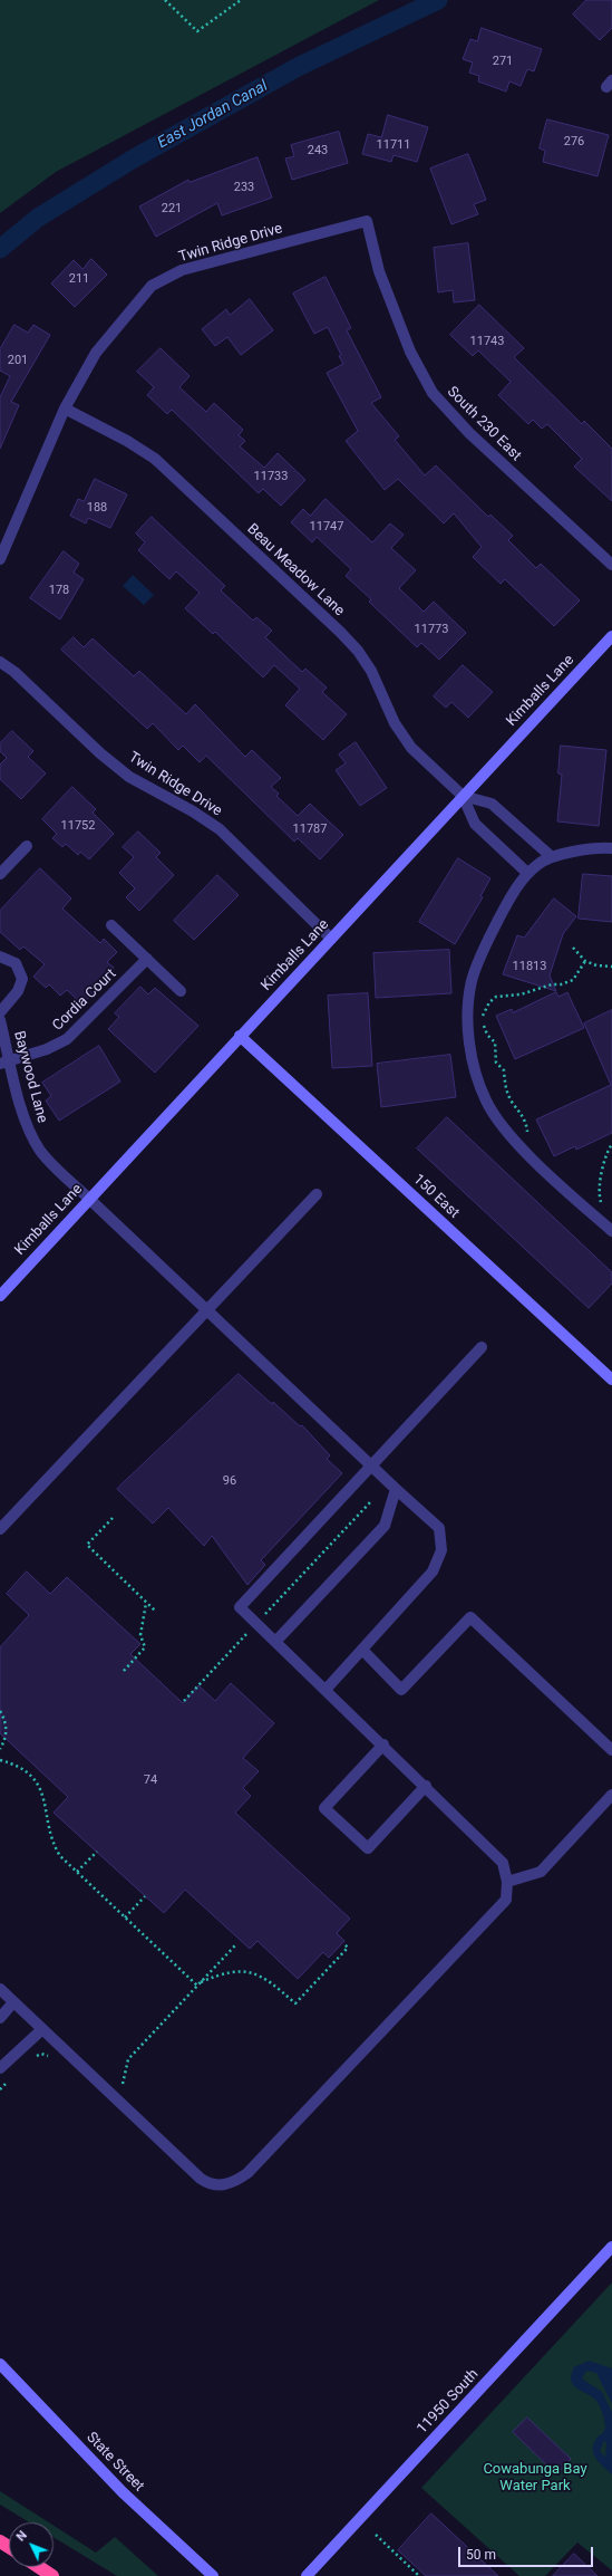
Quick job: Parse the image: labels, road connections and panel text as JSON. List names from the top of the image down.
{
  "streets": {
    "street": [
      "Twin Ridge Drive",
      "South 230 East",
      "Beau Meadow Lane",
      "Kimballs Lane",
      "Cordia Court",
      "Baywood Lane",
      "150 East",
      "11950 South",
      "State Street"
    ]
  },
  "crossings": [
    ["Twin Ridge Drive", "South 230 East"],
    ["Twin Ridge Drive", "Beau Meadow Lane"],
    ["Twin Ridge Drive", "Kimballs Lane"],
    ["Beau Meadow Lane", "Kimballs Lane"],
    ["Kimballs Lane", "Baywood Lane"],
    ["Kimballs Lane", "150 East"],
    ["Cordia Court", "Baywood Lane"]
  ],
  "water": ["East Jordan Canal"],
  "parks": ["Cowabunga Bay Water Park"],
  "house_numbers": [
    "271",
    "276",
    "11711",
    "243",
    "233",
    "221",
    "211",
    "11743",
    "201",
    "11733",
    "188",
    "11747",
    "178",
    "11773",
    "11752",
    "11787",
    "11813",
    "96",
    "74"
  ],
  "scale_bar": "50 m",
  "north": "top left"
}
